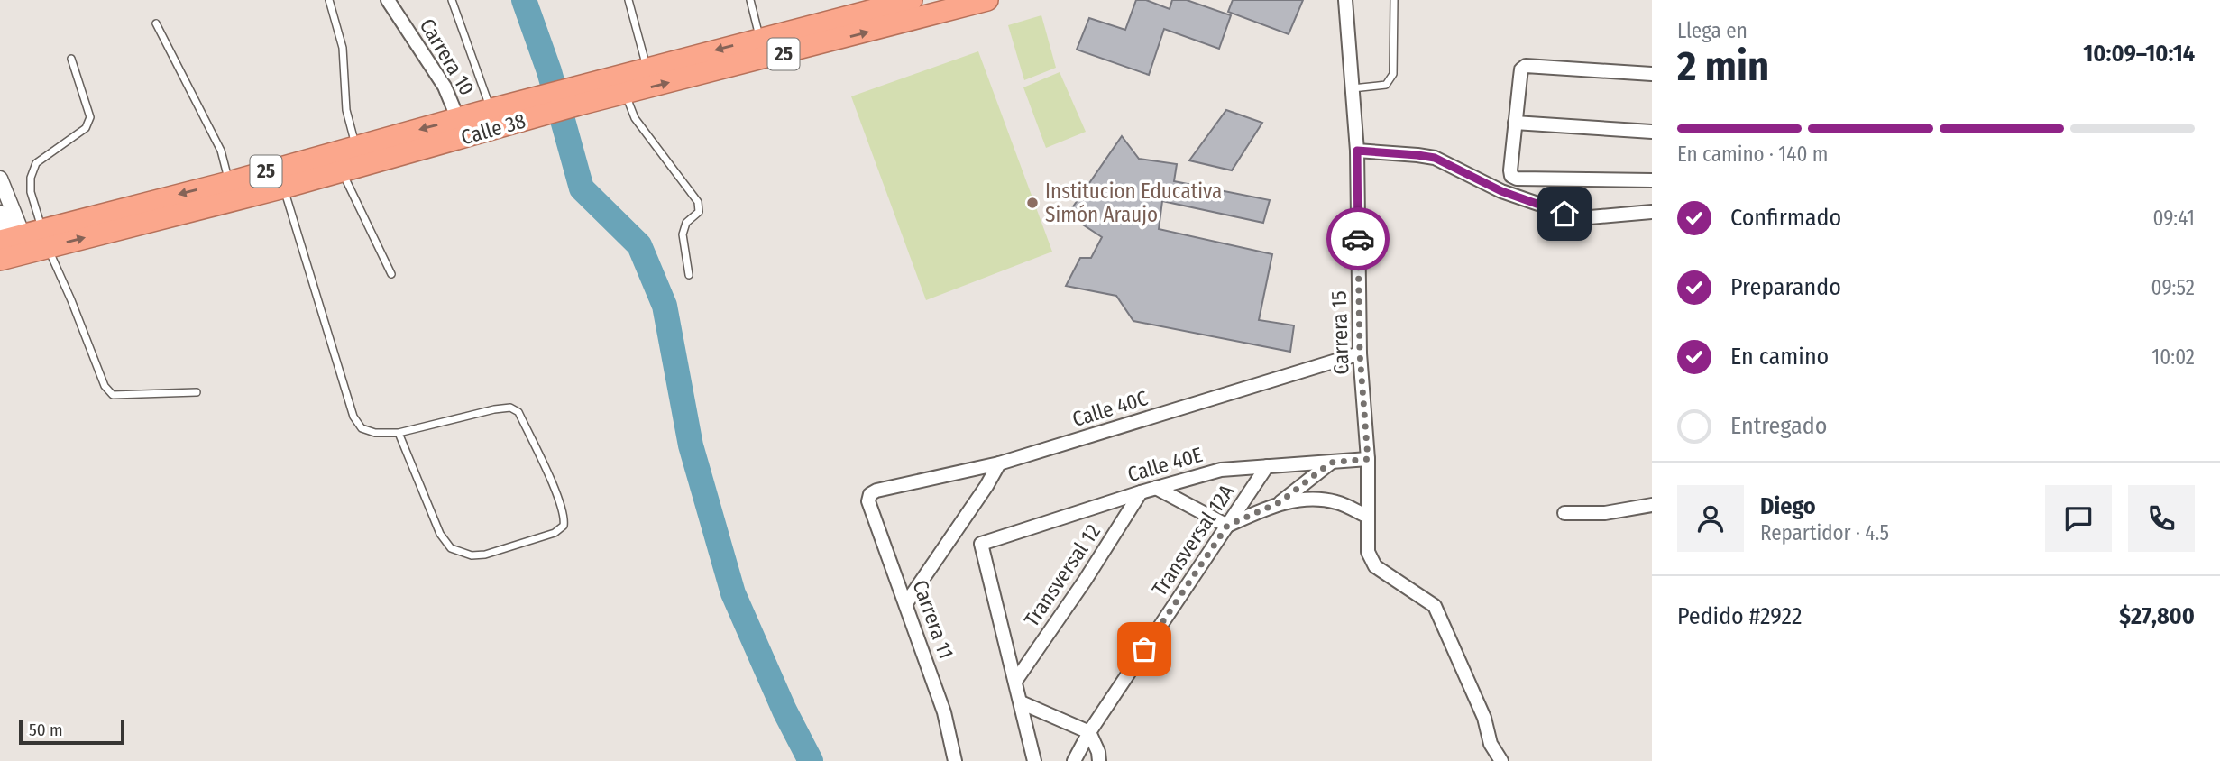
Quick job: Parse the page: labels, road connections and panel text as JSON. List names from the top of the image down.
{
  "streets": {
    "highway": ["25", "Calle 38"],
    "street": [
      "Carrera 10",
      "Carrera 15",
      "Calle 40C",
      "Calle 40E",
      "Transversal 12A",
      "Transversal 12",
      "Carrera 11"
    ]
  },
  "crossings": [
    ["Carrera 10", "Calle 38"],
    ["Carrera 15", "Calle 40C"],
    ["Carrera 15", "Calle 40E"],
    ["Calle 40C", "Carrera 11"],
    ["Calle 40E", "Transversal 12A"],
    ["Calle 40E", "Transversal 12"]
  ],
  "places": ["Institucion Educativa Simón Araujo"],
  "scale_bar": "50 m",
  "page": {
    "heading": ["2 min", "Llega en", "10:09–10:14"],
    "panel": [
      "Diego",
      "Repartidor · 4.5",
      "Pedido #2922",
      "$27,800"
    ],
    "bar": "En camino · 140 m",
    "list": [
      ["Confirmado", "09:41"],
      ["Preparando", "09:52"],
      ["En camino", "10:02"],
      "Entregado"
    ],
    "scale": "50 m"
  }
}
